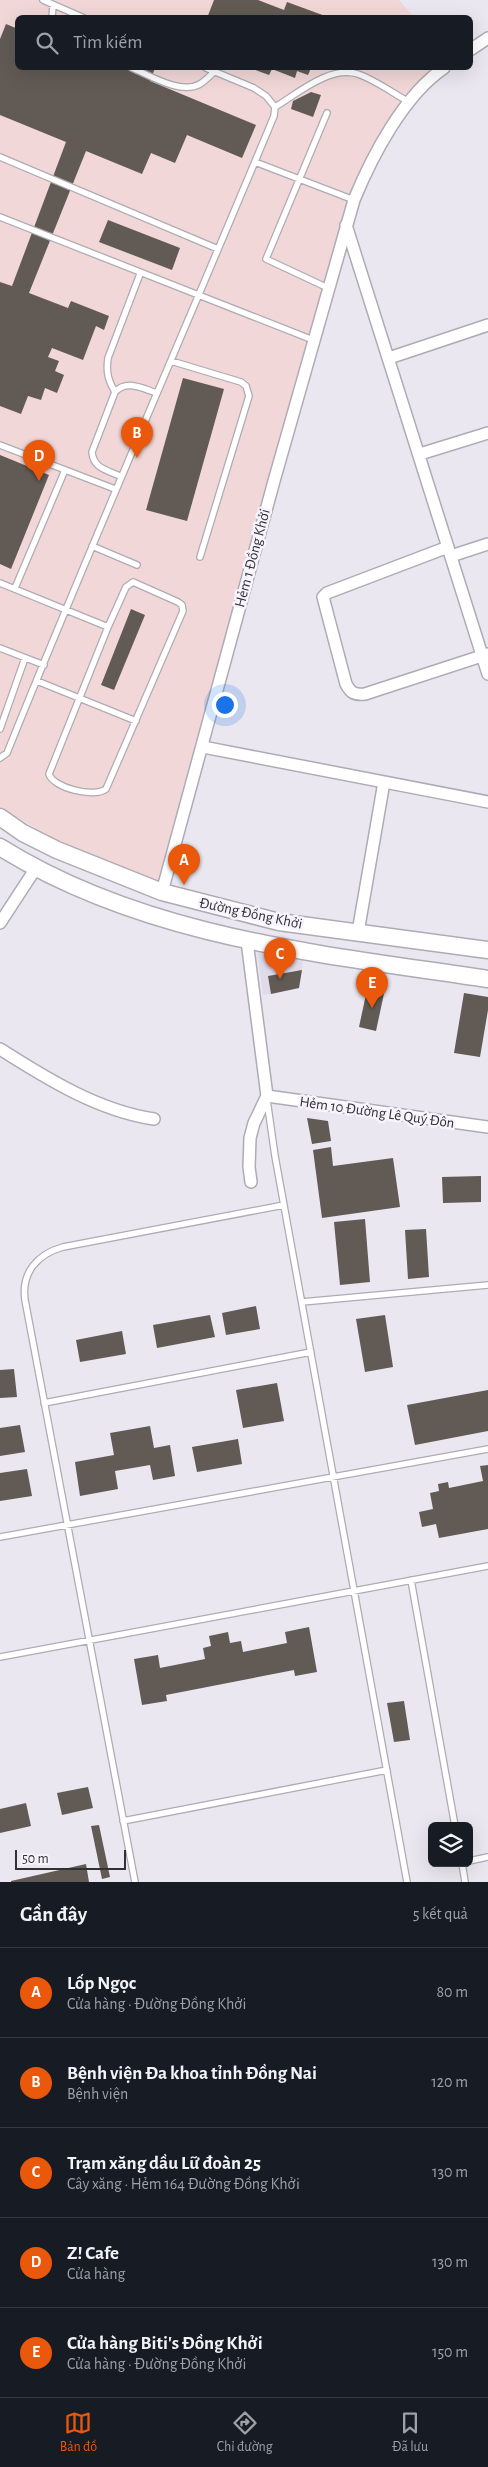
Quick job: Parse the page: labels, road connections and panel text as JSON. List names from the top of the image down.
{
  "streets": {
    "main road": ["Đường Đồng Khởi"],
    "street": ["Hẻm 1 Đồng Khởi", "Hẻm 10 Đường Lê Quý Đôn"]
  },
  "crossings": [
    ["Hẻm 1 Đồng Khởi", "Đường Đồng Khởi"]
  ],
  "scale_bar": "50 m",
  "page": {
    "search": "Tìm kiếm",
    "pins": [
      "B",
      "D",
      "A",
      "C",
      "E"
    ],
    "scale": "50 m",
    "heading": ["Gần đây", "5 kết quả"],
    "list": [
      {
        "mark": "A",
        "name": "Lốp Ngọc",
        "note": "Cửa hàng · Đường Đồng Khởi",
        "value": "80 m"
      },
      {
        "mark": "B",
        "name": "Bệnh viện Đa khoa tỉnh Đồng Nai",
        "note": "Bệnh viện",
        "value": "120 m"
      },
      {
        "mark": "C",
        "name": "Trạm xăng dầu Lữ đoàn 25",
        "note": "Cây xăng · Hẻm 164 Đường Đồng Khởi",
        "value": "130 m"
      },
      {
        "mark": "D",
        "name": "Z! Cafe",
        "note": "Cửa hàng",
        "value": "130 m"
      },
      {
        "mark": "E",
        "name": "Cửa hàng Biti's Đồng Khởi",
        "note": "Cửa hàng · Đường Đồng Khởi",
        "value": "150 m"
      }
    ],
    "nav": ["Bản đồ", "Chỉ đường", "Đã lưu"]
  }
}
